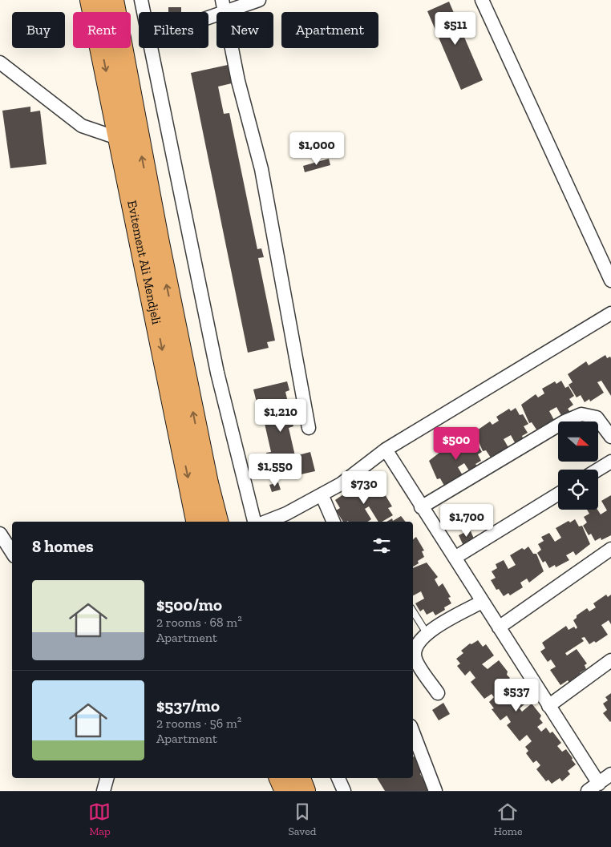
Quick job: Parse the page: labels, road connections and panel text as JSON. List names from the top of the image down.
{
  "streets": {
    "highway": ["Evitement Ali Mendjeli"]
  },
  "north": "right",
  "page": {
    "price": [
      "$511",
      "$1,000",
      "$1,210",
      "$500",
      "$1,550",
      "$730",
      "$1,700",
      "$537"
    ],
    "chip": [
      "Buy",
      "Rent",
      "Filters",
      "New",
      "Apartment"
    ],
    "heading": "8 homes",
    "list": [
      {
        "name": "$500/mo",
        "note": "2 rooms · 68 m² · Apartment"
      },
      {
        "name": "$537/mo",
        "note": "2 rooms · 56 m² · Apartment"
      }
    ],
    "tabs": ["Map", "Saved", "Home"]
  }
}
